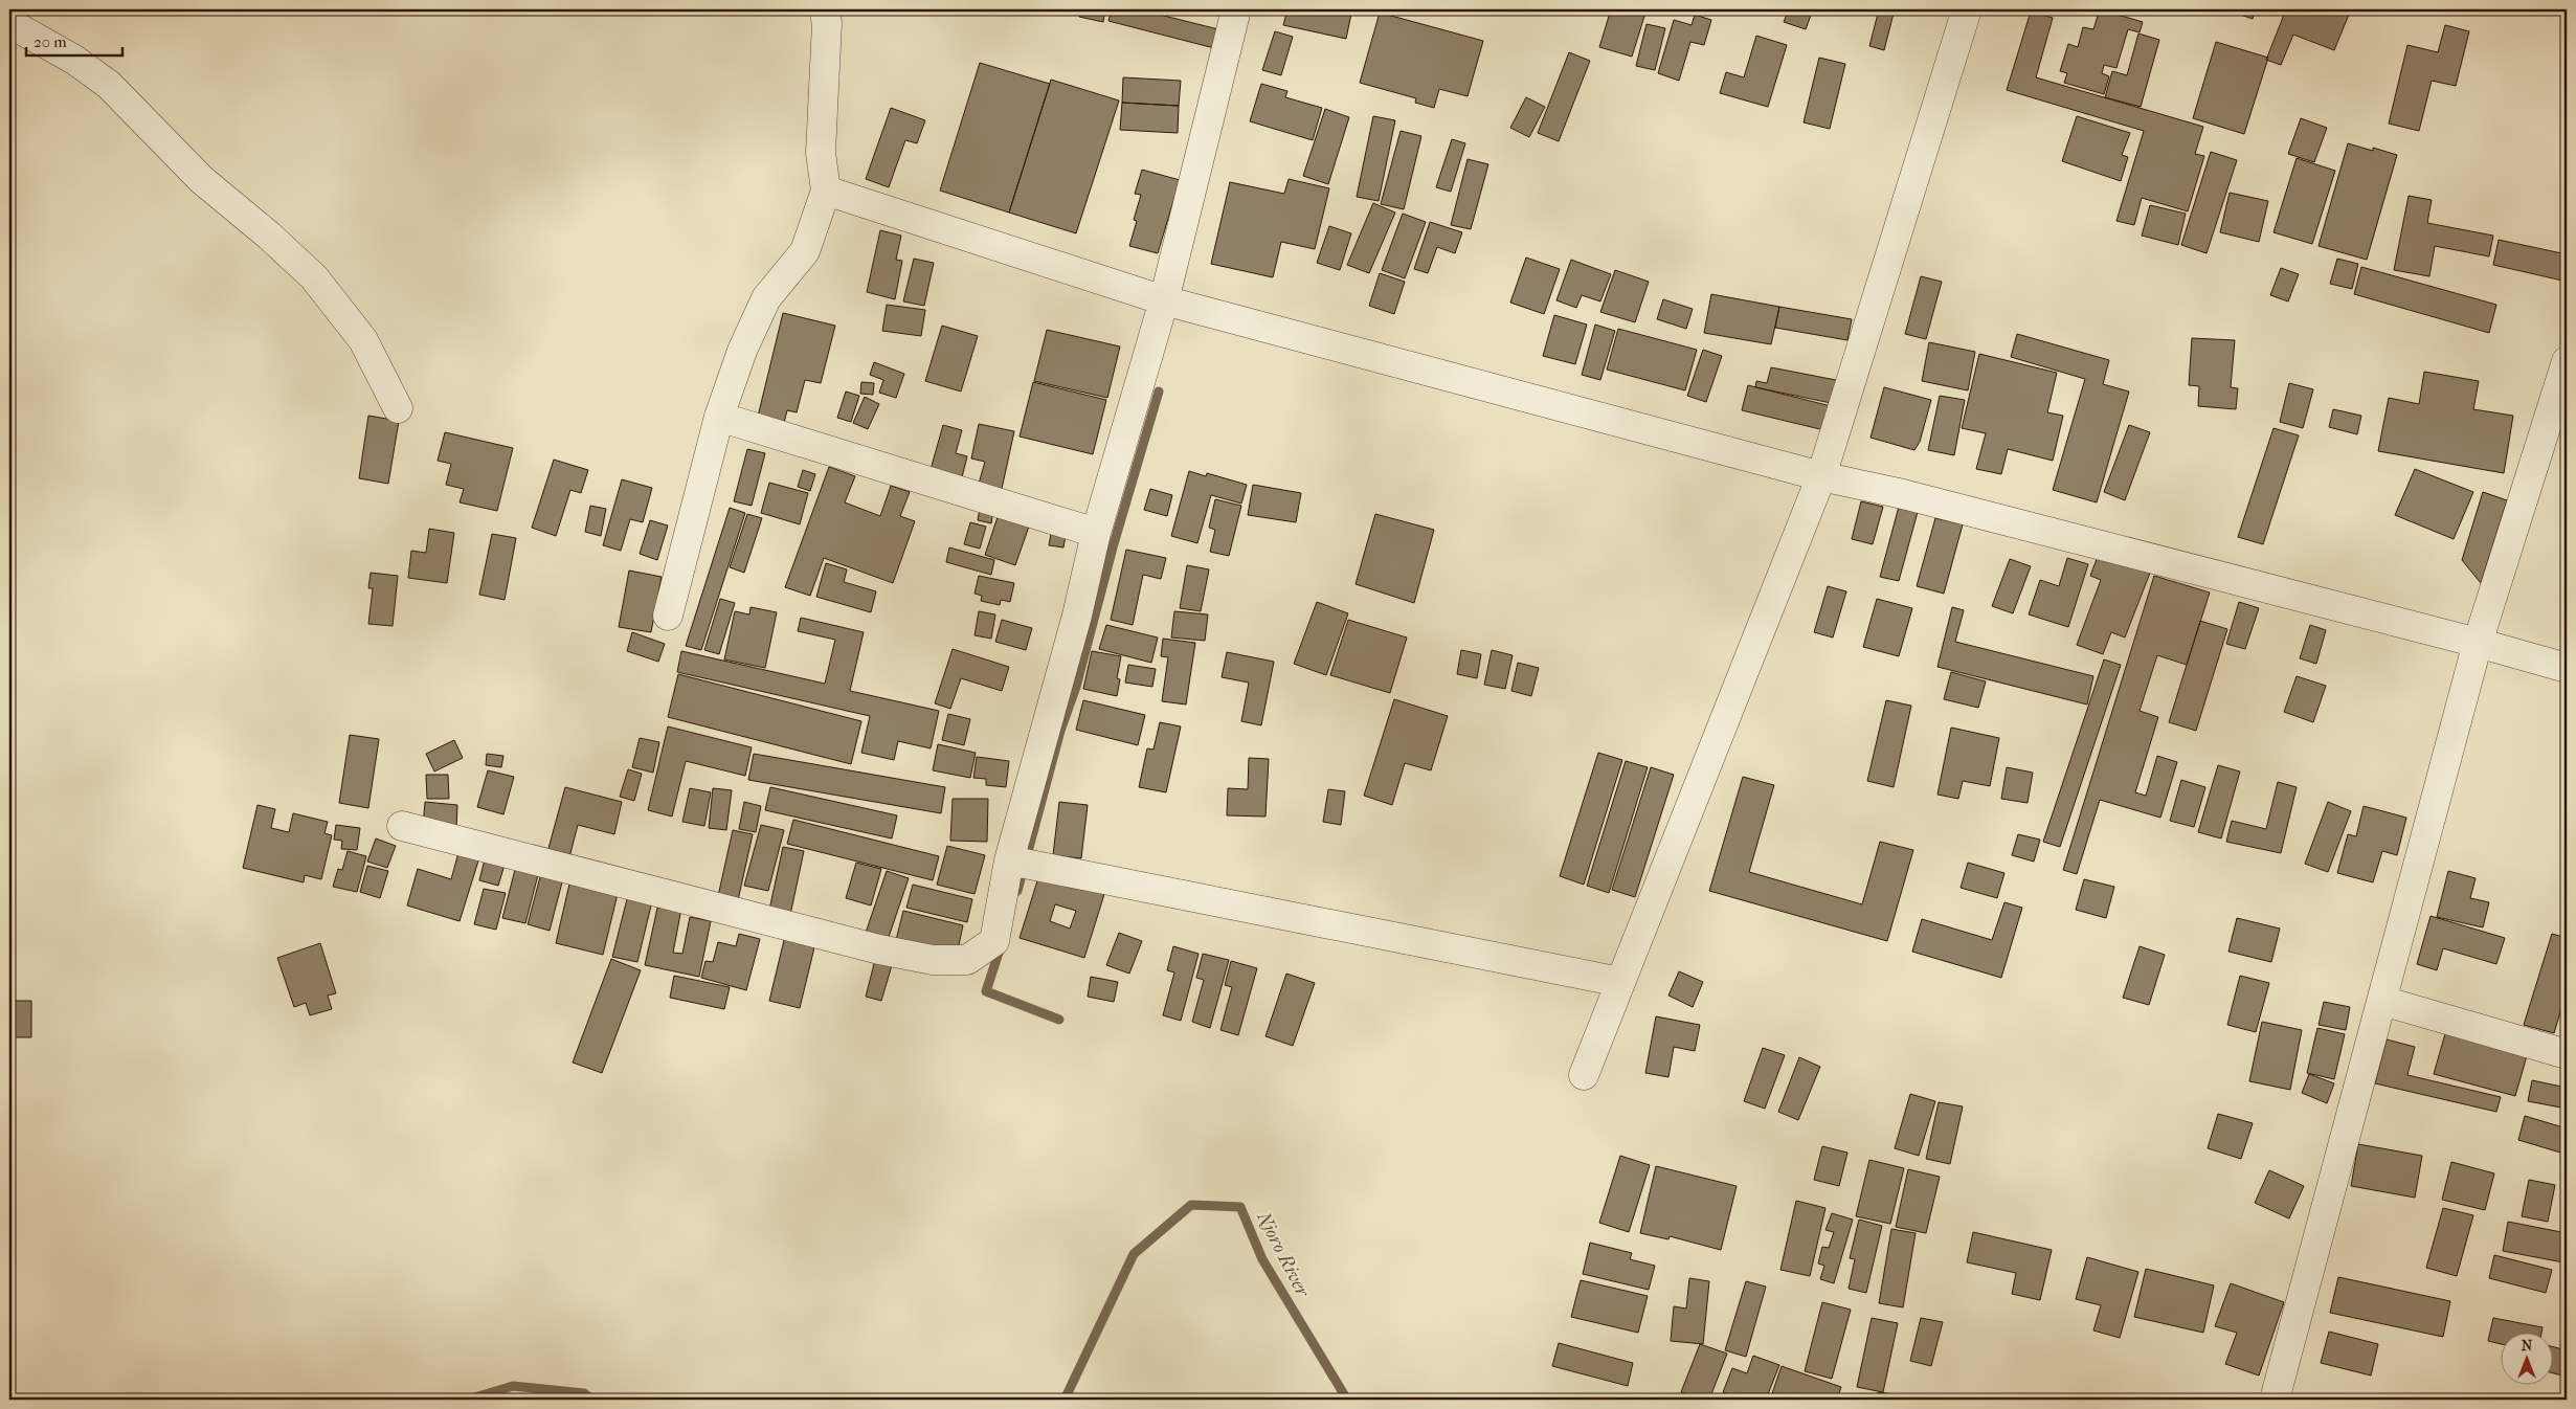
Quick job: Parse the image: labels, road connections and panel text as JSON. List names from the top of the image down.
{
  "water": ["Njoro River"],
  "scale_bar": "20 m",
  "north": "top"
}
